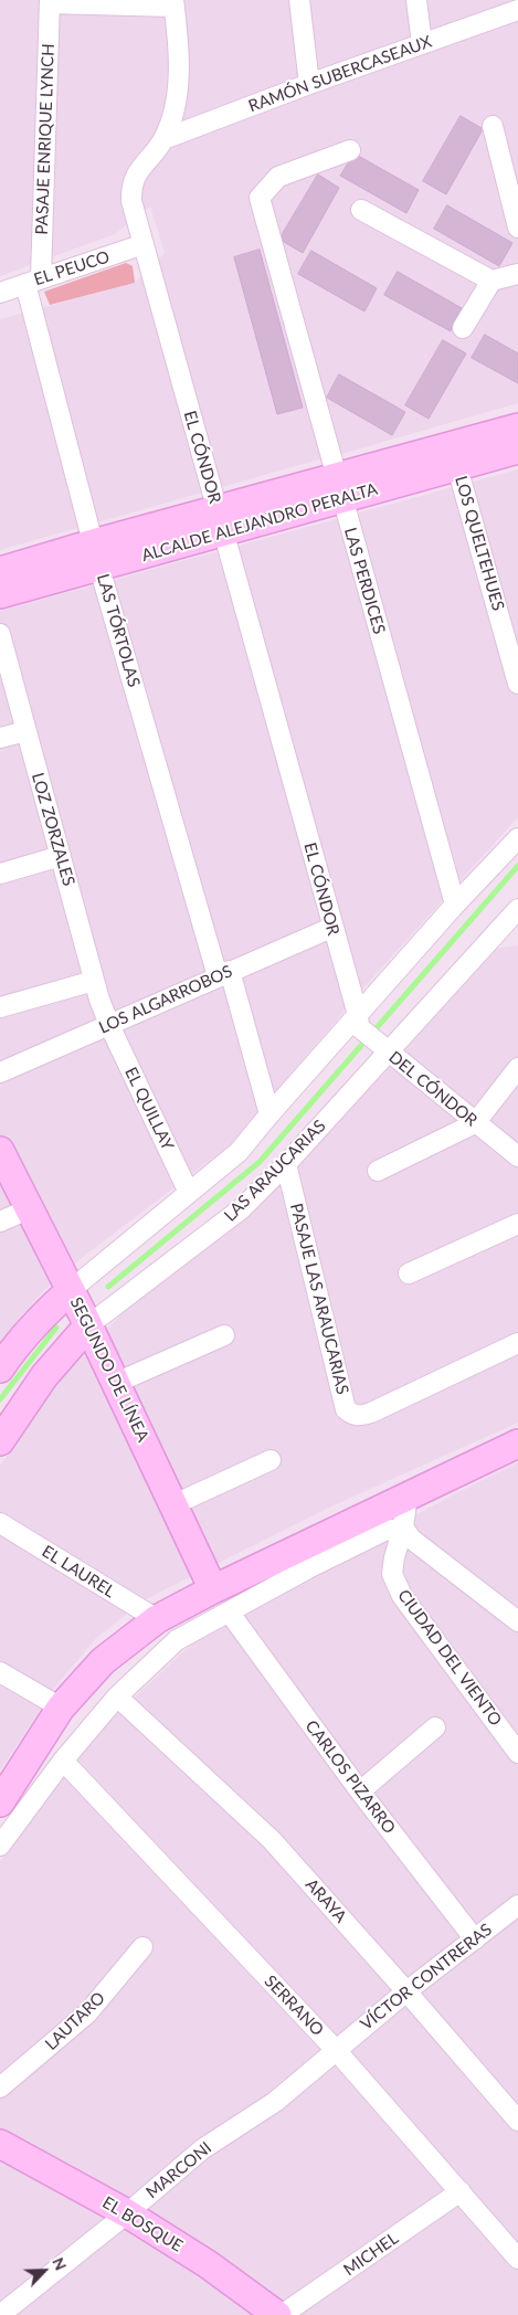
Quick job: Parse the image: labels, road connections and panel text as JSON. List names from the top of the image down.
{
  "streets": {
    "street": [
      "RAMÓN SUBERCASEAUX",
      "PASAJE ENRIQUE LYNCH",
      "EL PEUCO",
      "EL CÓNDOR",
      "ALCALDE ALEJANDRO PERALTA",
      "LOS QUELTEHUES",
      "LAS PERDICES",
      "LAS TÓRTOLAS",
      "LOZ ZORZALES",
      "LOS ALGARROBOS",
      "DEL CÓNDOR",
      "EL QUILLAY",
      "LAS ARAUCARIAS",
      "PASAJE LAS ARAUCARIAS",
      "SEGUNDO DE LÍNEA",
      "EL LAUREL",
      "CIUDAD DEL VIENTO",
      "CARLOS PIZARRO",
      "ARAYA",
      "VÍCTOR CONTRERAS",
      "SERRANO",
      "LAUTARO",
      "MARCONI",
      "EL BOSQUE",
      "MICHEL"
    ]
  },
  "crossings": [
    ["RAMÓN SUBERCASEAUX", "EL CÓNDOR"],
    ["PASAJE ENRIQUE LYNCH", "EL PEUCO"],
    ["PASAJE ENRIQUE LYNCH", "LAS TÓRTOLAS"],
    ["EL PEUCO", "EL CÓNDOR"],
    ["EL PEUCO", "LAS TÓRTOLAS"],
    ["EL CÓNDOR", "ALCALDE ALEJANDRO PERALTA"],
    ["EL CÓNDOR", "LOS ALGARROBOS"],
    ["EL CÓNDOR", "DEL CÓNDOR"],
    ["ALCALDE ALEJANDRO PERALTA", "LOS QUELTEHUES"],
    ["ALCALDE ALEJANDRO PERALTA", "LAS PERDICES"],
    ["ALCALDE ALEJANDRO PERALTA", "LAS TÓRTOLAS"],
    ["LAS TÓRTOLAS", "LOS ALGARROBOS"],
    ["LOZ ZORZALES", "LOS ALGARROBOS"],
    ["LOZ ZORZALES", "EL QUILLAY"],
    ["LOS ALGARROBOS", "EL QUILLAY"],
    ["DEL CÓNDOR", "LAS ARAUCARIAS"],
    ["LAS ARAUCARIAS", "PASAJE LAS ARAUCARIAS"],
    ["LAS ARAUCARIAS", "SEGUNDO DE LÍNEA"],
    ["SEGUNDO DE LÍNEA", "CARLOS PIZARRO"],
    ["CARLOS PIZARRO", "VÍCTOR CONTRERAS"],
    ["ARAYA", "VÍCTOR CONTRERAS"],
    ["VÍCTOR CONTRERAS", "SERRANO"],
    ["VÍCTOR CONTRERAS", "MARCONI"],
    ["SERRANO", "MARCONI"],
    ["SERRANO", "MICHEL"],
    ["MARCONI", "EL BOSQUE"]
  ],
  "north": "top right"
}
